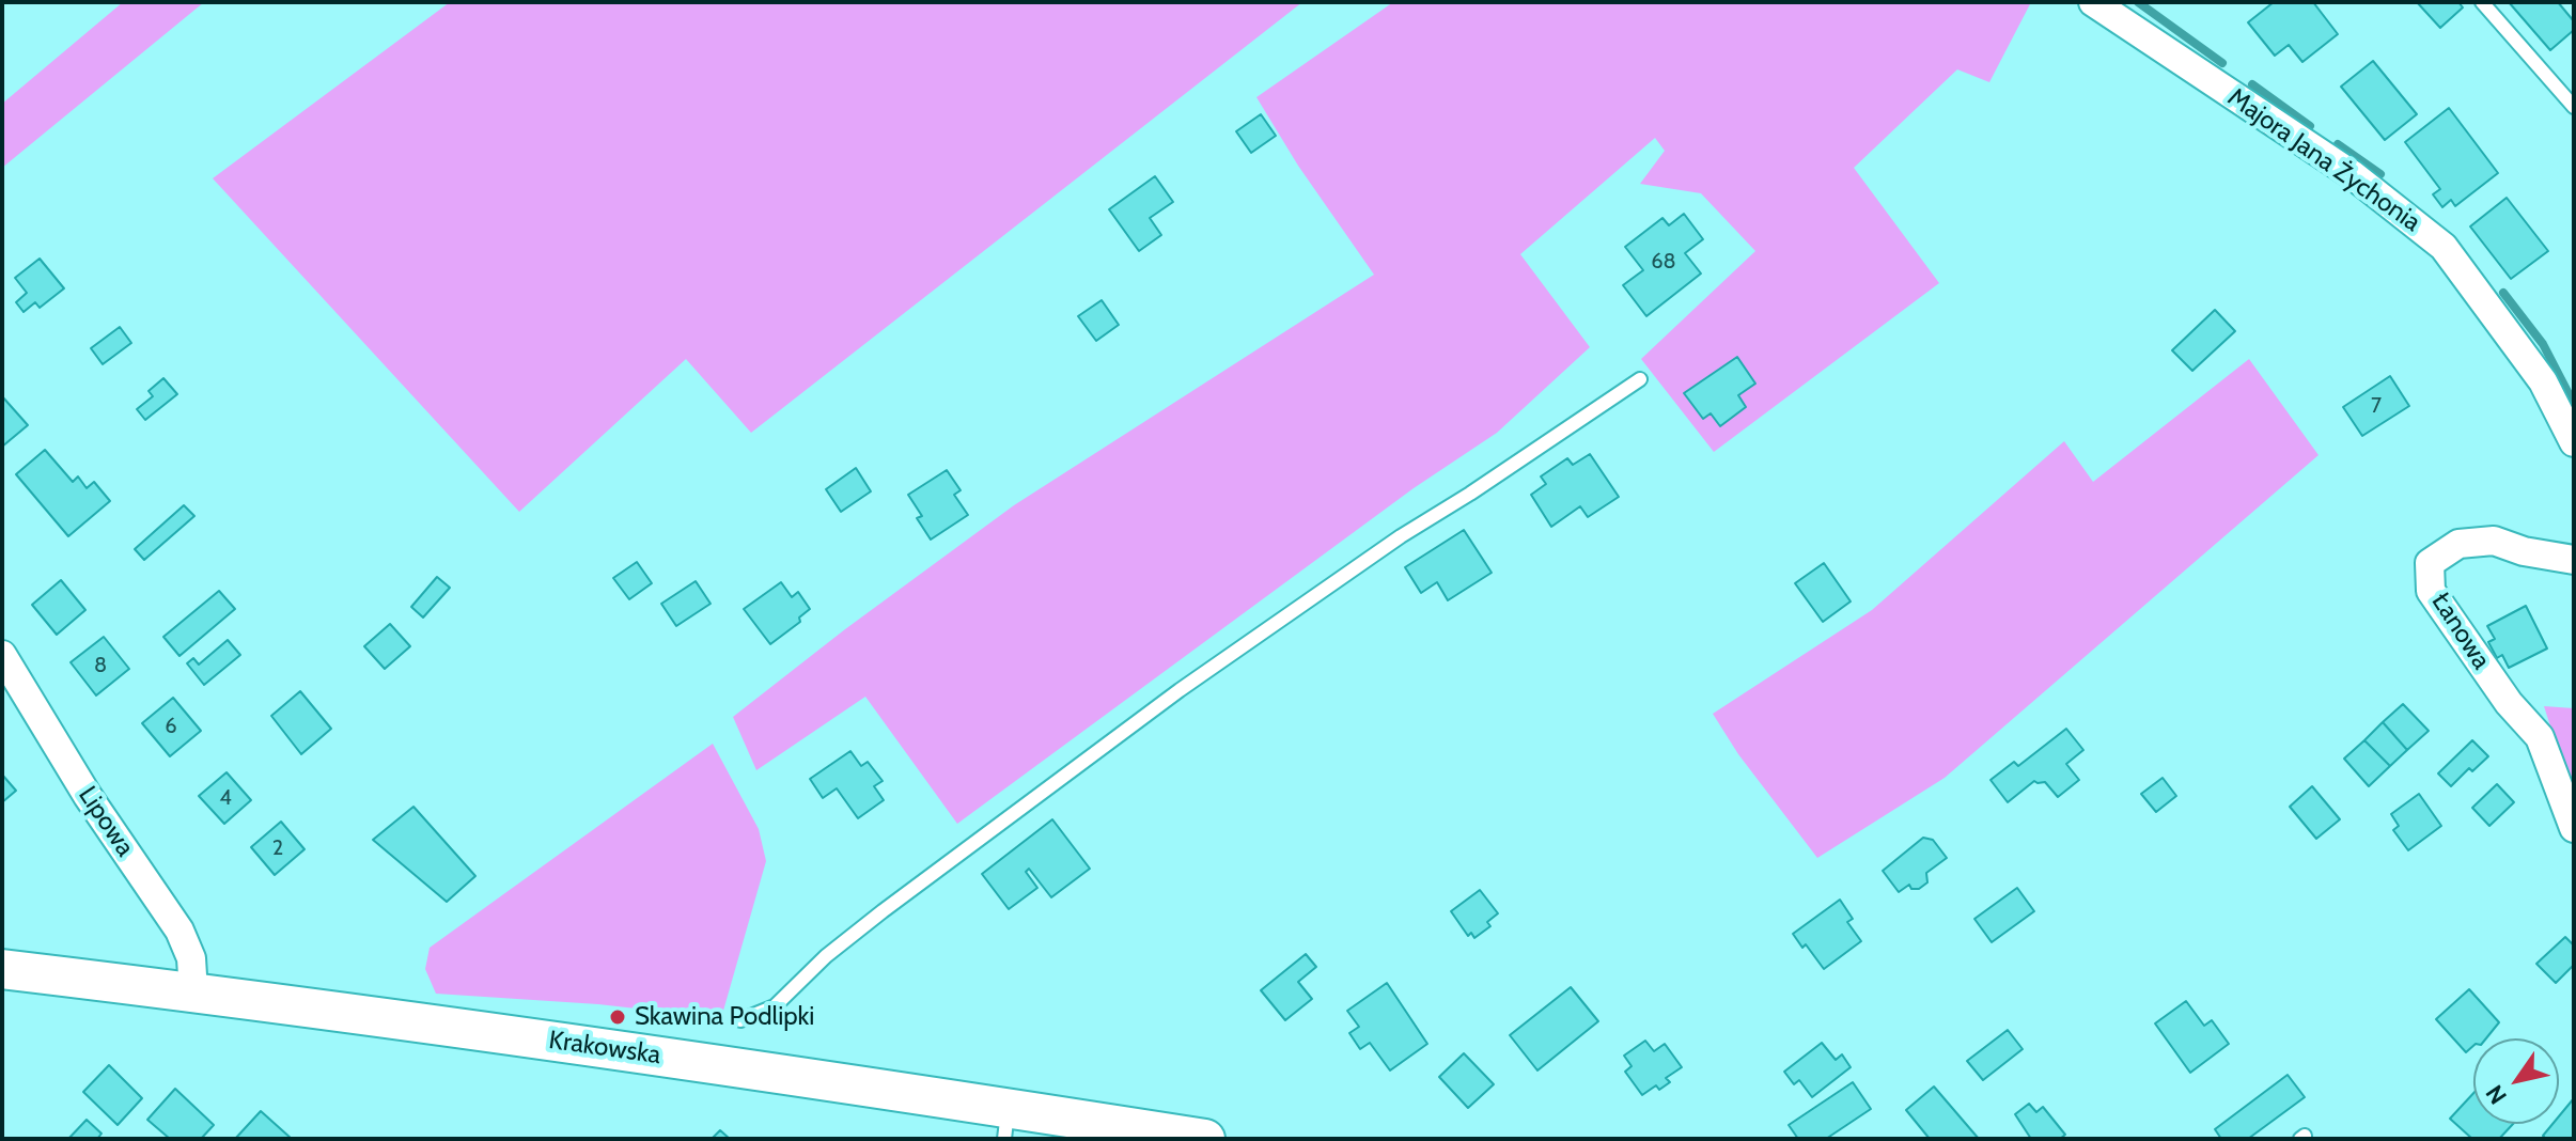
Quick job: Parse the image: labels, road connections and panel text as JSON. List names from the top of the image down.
{
  "streets": {
    "main road": ["Krakowska"],
    "street": ["Majora Jana Żychonia", "Łanowa", "Lipowa"]
  },
  "crossings": [
    ["Lipowa", "Krakowska"]
  ],
  "places": ["Skawina Podlipki"],
  "house_numbers": [
    "68",
    "7",
    "8",
    "6",
    "4",
    "2"
  ],
  "north": "bottom left"
}
